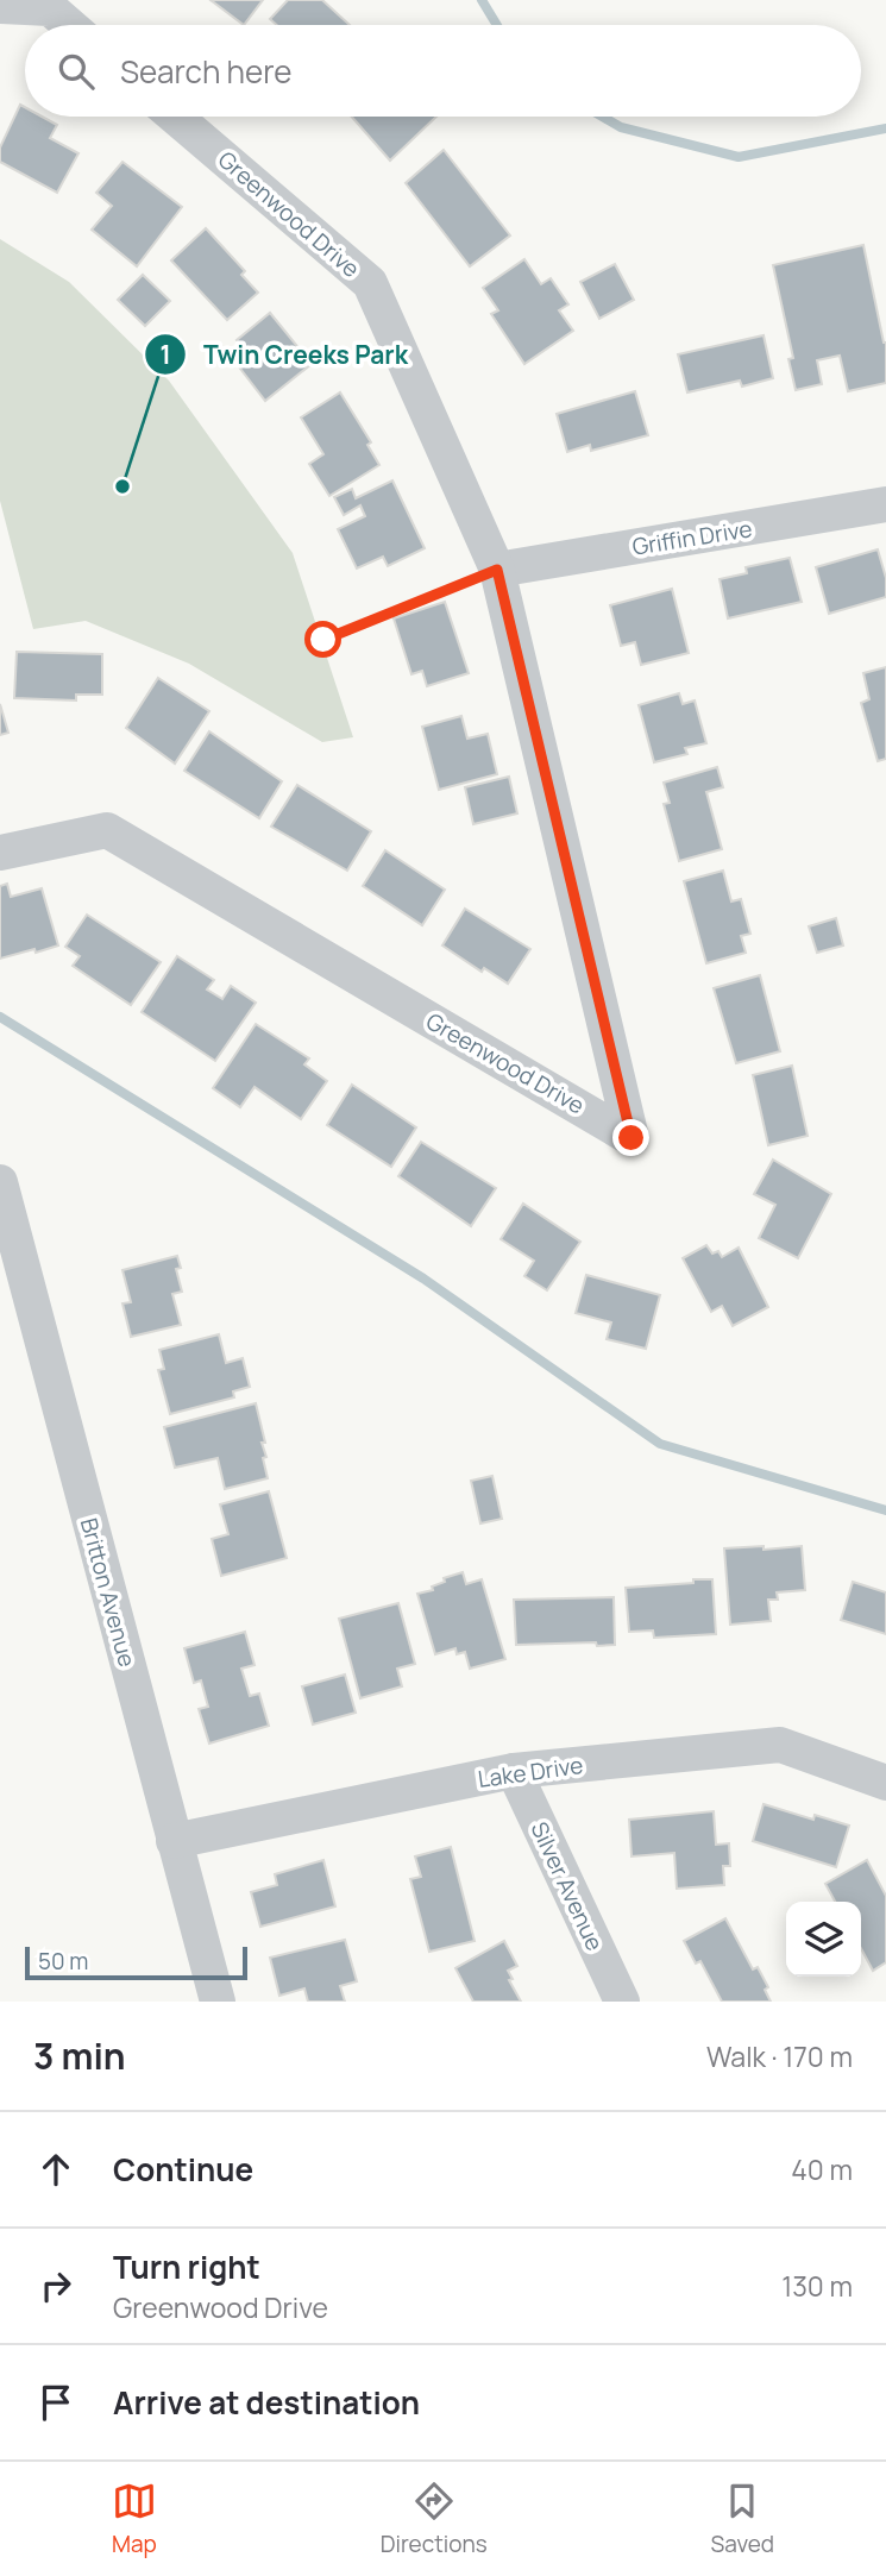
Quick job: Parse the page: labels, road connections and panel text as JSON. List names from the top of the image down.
{
  "streets": {
    "street": [
      "Greenwood Drive",
      "Griffin Drive",
      "Britton Avenue",
      "Lake Drive",
      "Silver Avenue"
    ]
  },
  "crossings": [
    ["Greenwood Drive", "Griffin Drive"],
    ["Britton Avenue", "Lake Drive"],
    ["Lake Drive", "Silver Avenue"]
  ],
  "places": ["Twin Creeks Park"],
  "scale_bar": "50 m",
  "page": {
    "search": "Search here",
    "scale": "50 m",
    "heading": ["3 min", "Walk · 170 m"],
    "list": [
      ["Continue", "40 m"],
      ["Turn right", "Greenwood Drive", "130 m"],
      "Arrive at destination"
    ],
    "nav": ["Map", "Directions", "Saved"]
  }
}
